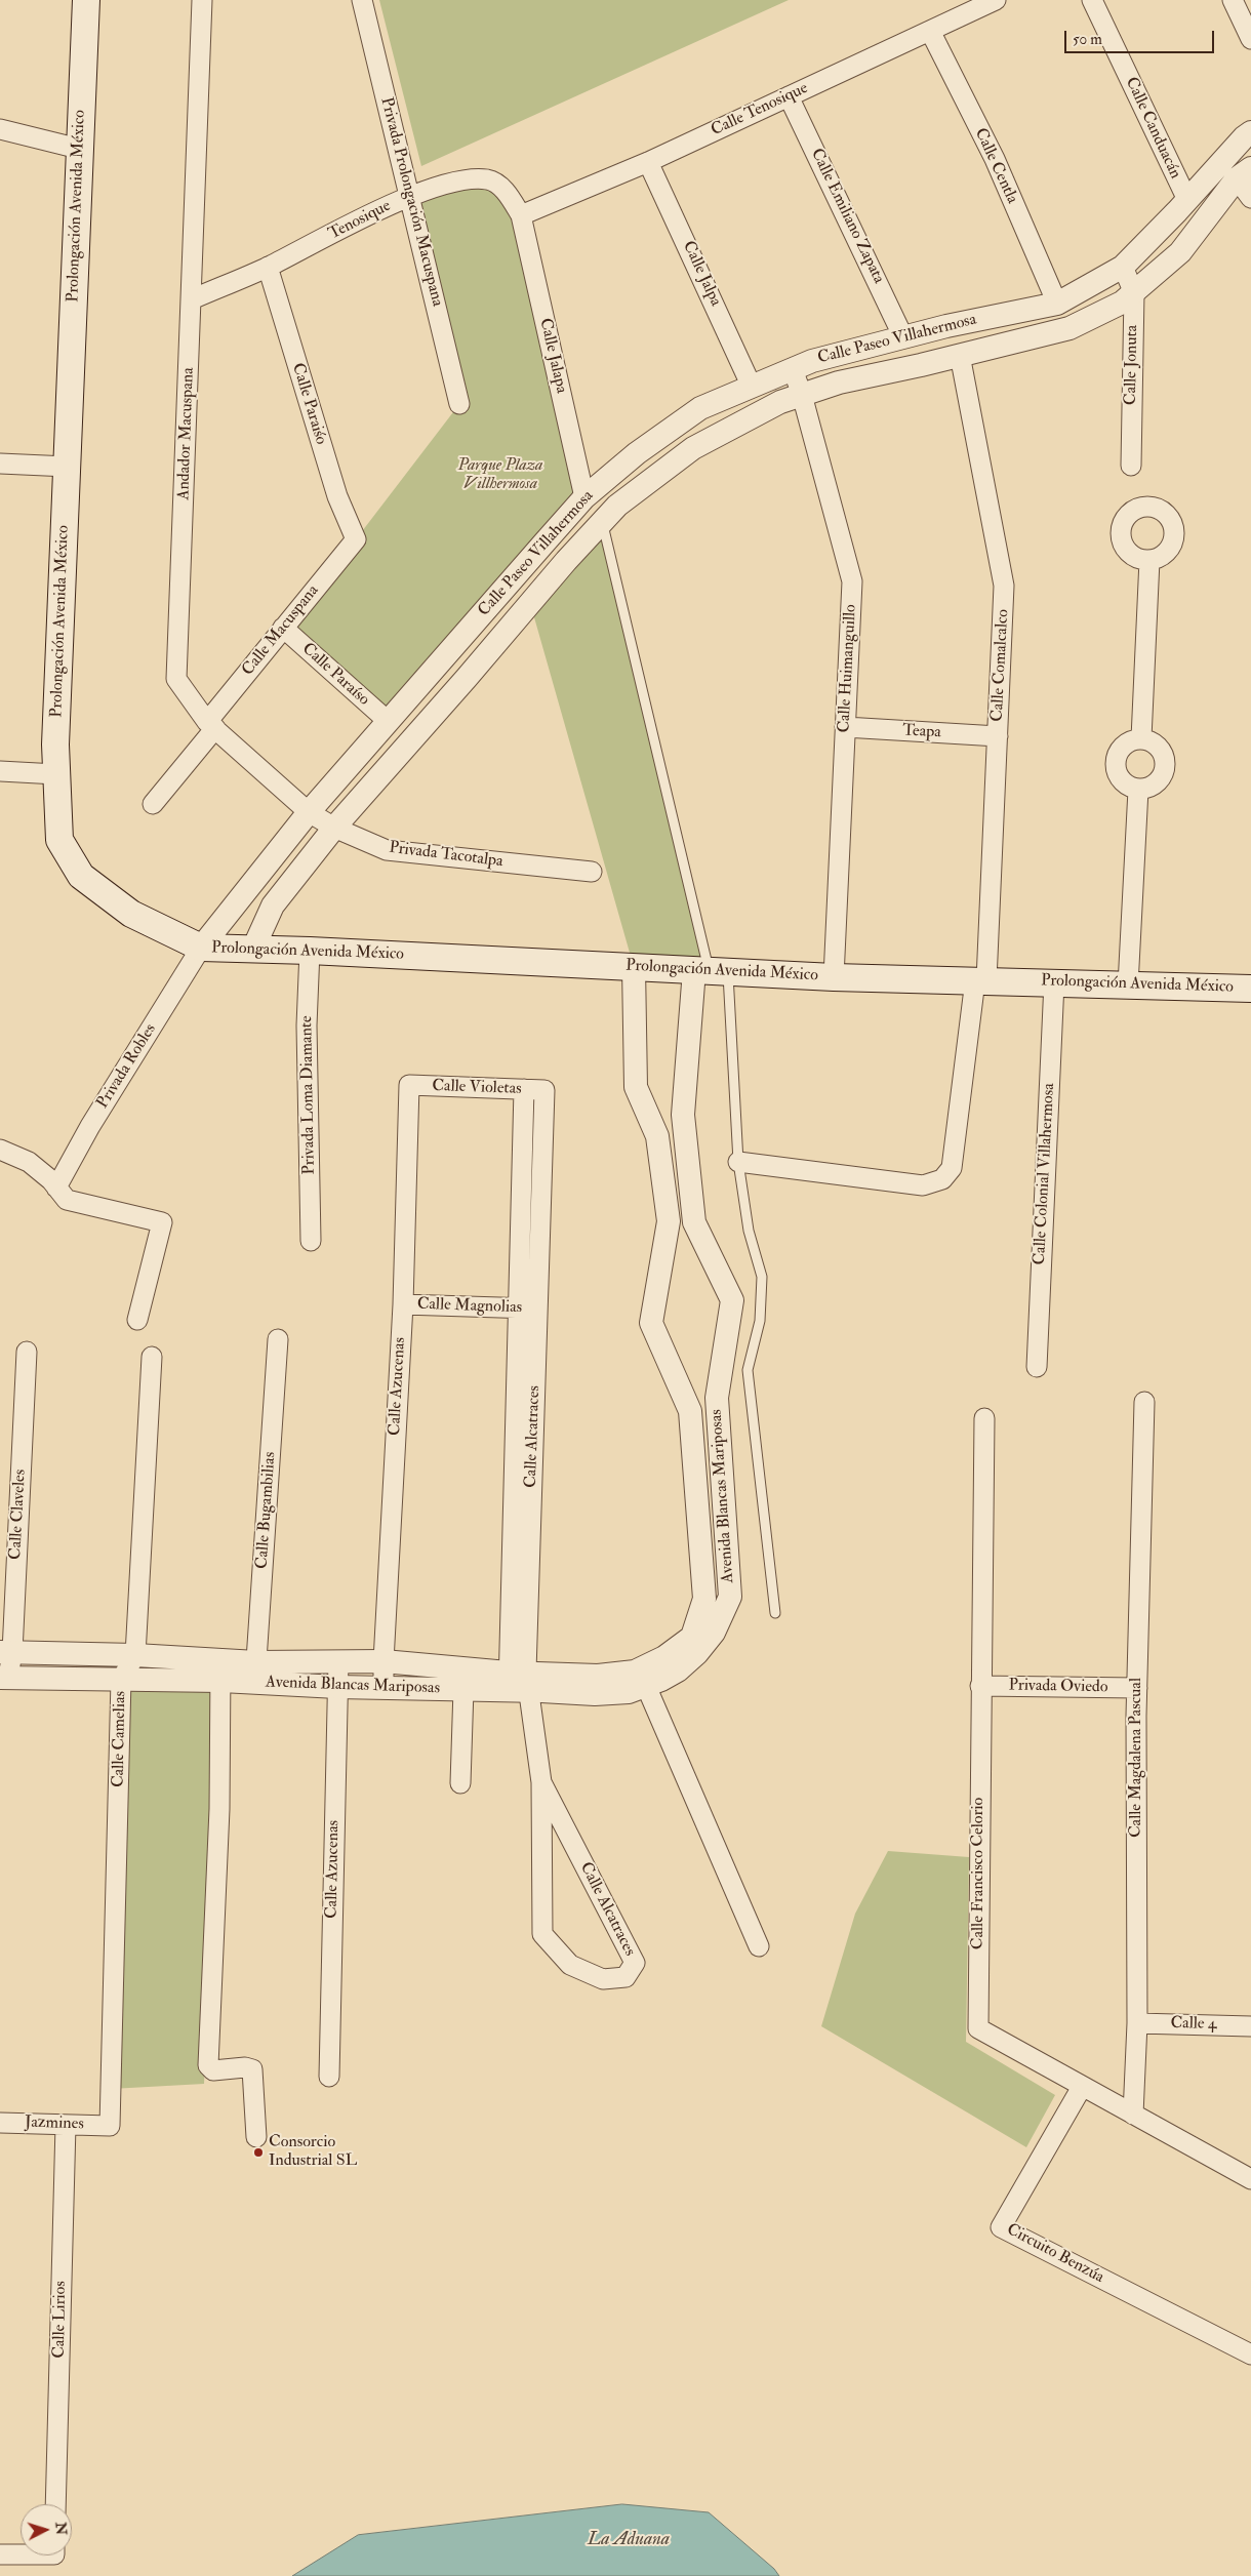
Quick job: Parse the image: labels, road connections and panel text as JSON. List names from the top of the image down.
{
  "streets": {
    "main road": ["Prolongación Avenida México"],
    "street": [
      "Calle Tenosique",
      "Calle Canduacán",
      "Calle Centla",
      "Privada Prolongación Macuspana",
      "Calle Emiliano Zapata",
      "Tenosique",
      "Calle Jalpa",
      "Calle Paseo Villahermosa",
      "Calle Jalapa",
      "Calle Jonuta",
      "Calle Paraiśo",
      "Andador Macuspana",
      "Calle Macuspana",
      "Calle Comalcalco",
      "Calle Huimanguillo",
      "Calle Paraíso",
      "Teapa",
      "Privada Tacotalpa",
      "Privada Robles",
      "Calle Violetas",
      "Privada Loma Diamante",
      "Calle Colonial Villahermosa",
      "Calle Magnolias",
      "Calle Azucenas",
      "Calle Alcatraces",
      "Avenida Blancas Mariposas",
      "Calle Bugambilias",
      "Calle Claveles",
      "Privada Oviedo",
      "Calle Camelias",
      "Calle Magdalena Pascual",
      "Calle Francisco Celorio",
      "Calle 4",
      "Jazmines",
      "Circuito Benzúa",
      "Calle Lirios"
    ]
  },
  "crossings": [
    ["Calle Tenosique", "Calle Centla"],
    ["Calle Tenosique", "Calle Emiliano Zapata"],
    ["Calle Tenosique", "Tenosique"],
    ["Calle Tenosique", "Calle Jalpa"],
    ["Calle Tenosique", "Calle Jalapa"],
    ["Calle Canduacán", "Calle Paseo Villahermosa"],
    ["Calle Centla", "Calle Paseo Villahermosa"],
    ["Privada Prolongación Macuspana", "Tenosique"],
    ["Prolongación Avenida México", "Calle Paseo Villahermosa"],
    ["Prolongación Avenida México", "Calle Comalcalco"],
    ["Prolongación Avenida México", "Calle Huimanguillo"],
    ["Prolongación Avenida México", "Privada Robles"],
    ["Prolongación Avenida México", "Privada Loma Diamante"],
    ["Prolongación Avenida México", "Calle Colonial Villahermosa"],
    ["Prolongación Avenida México", "Avenida Blancas Mariposas"],
    ["Calle Emiliano Zapata", "Calle Paseo Villahermosa"],
    ["Tenosique", "Calle Jalapa"],
    ["Tenosique", "Calle Paraiśo"],
    ["Tenosique", "Andador Macuspana"],
    ["Calle Jalpa", "Calle Paseo Villahermosa"],
    ["Calle Paseo Villahermosa", "Calle Jalapa"],
    ["Calle Paseo Villahermosa", "Calle Jonuta"],
    ["Calle Paseo Villahermosa", "Andador Macuspana"],
    ["Calle Paseo Villahermosa", "Calle Comalcalco"],
    ["Calle Paseo Villahermosa", "Calle Huimanguillo"],
    ["Calle Paseo Villahermosa", "Calle Paraíso"],
    ["Calle Paseo Villahermosa", "Privada Tacotalpa"],
    ["Calle Paseo Villahermosa", "Privada Robles"],
    ["Calle Paraiśo", "Calle Macuspana"],
    ["Andador Macuspana", "Calle Macuspana"],
    ["Andador Macuspana", "Privada Tacotalpa"],
    ["Calle Macuspana", "Calle Paraíso"],
    ["Calle Comalcalco", "Teapa"],
    ["Calle Huimanguillo", "Teapa"],
    ["Calle Violetas", "Calle Azucenas"],
    ["Calle Violetas", "Calle Alcatraces"],
    ["Calle Magnolias", "Calle Azucenas"],
    ["Calle Magnolias", "Calle Alcatraces"],
    ["Calle Azucenas", "Avenida Blancas Mariposas"],
    ["Calle Alcatraces", "Avenida Blancas Mariposas"],
    ["Avenida Blancas Mariposas", "Calle Bugambilias"],
    ["Avenida Blancas Mariposas", "Calle Claveles"],
    ["Avenida Blancas Mariposas", "Calle Camelias"],
    ["Privada Oviedo", "Calle Magdalena Pascual"],
    ["Privada Oviedo", "Calle Francisco Celorio"],
    ["Calle Camelias", "Jazmines"],
    ["Calle Magdalena Pascual", "Calle Francisco Celorio"],
    ["Calle Magdalena Pascual", "Calle 4"],
    ["Calle Francisco Celorio", "Circuito Benzúa"],
    ["Jazmines", "Calle Lirios"]
  ],
  "water": ["La Aduana"],
  "parks": ["Parque Plaza Villhermosa"],
  "places": ["Consorcio Industrial SL"],
  "scale_bar": "50 m",
  "north": "right"
}
